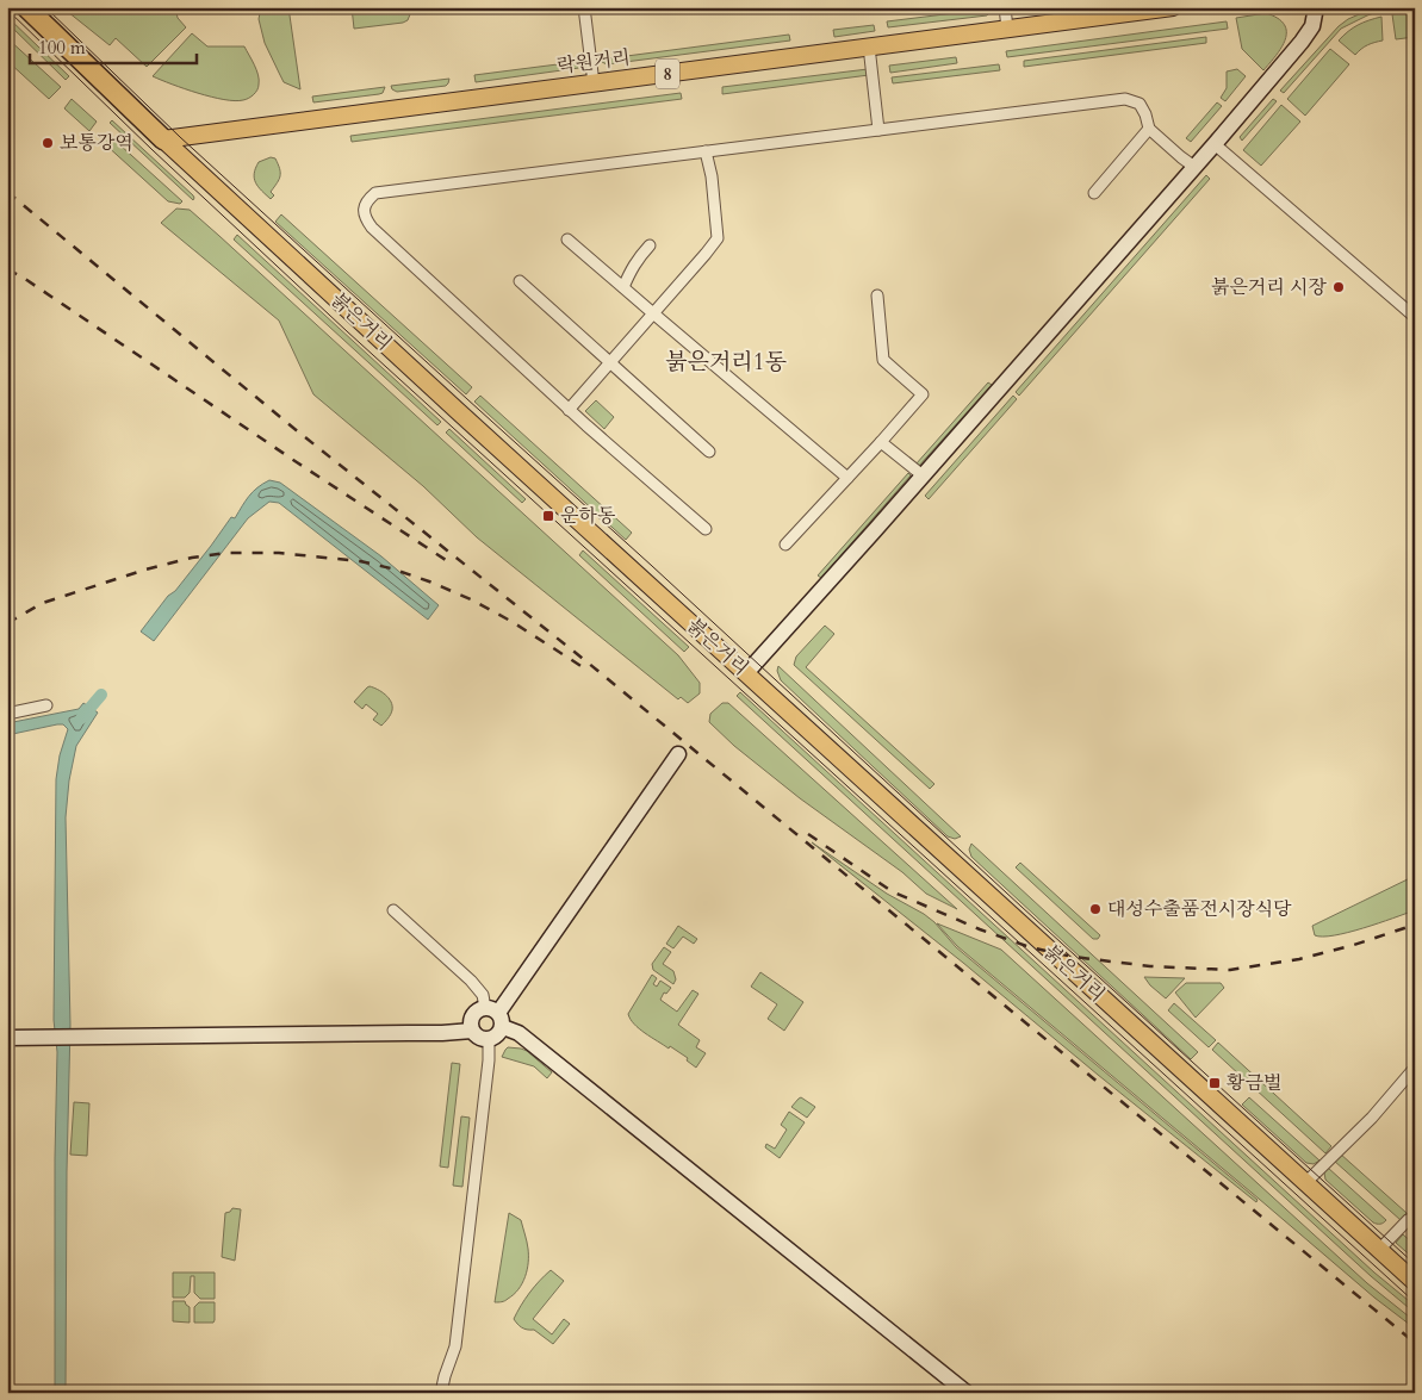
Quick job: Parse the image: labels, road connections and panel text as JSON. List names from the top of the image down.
{
  "streets": {
    "highway": ["붉은거리"],
    "main road": ["락원거리", "8"]
  },
  "crossings": [
    ["락원거리", "붉은거리"]
  ],
  "districts": ["붉은거리1동"],
  "places": {
    "other": ["보통강역", "붉은거리 시장", "대성수출품전시장식당"],
    "transit": ["운하동", "황금벌"]
  },
  "scale_bar": "100 m"
}
